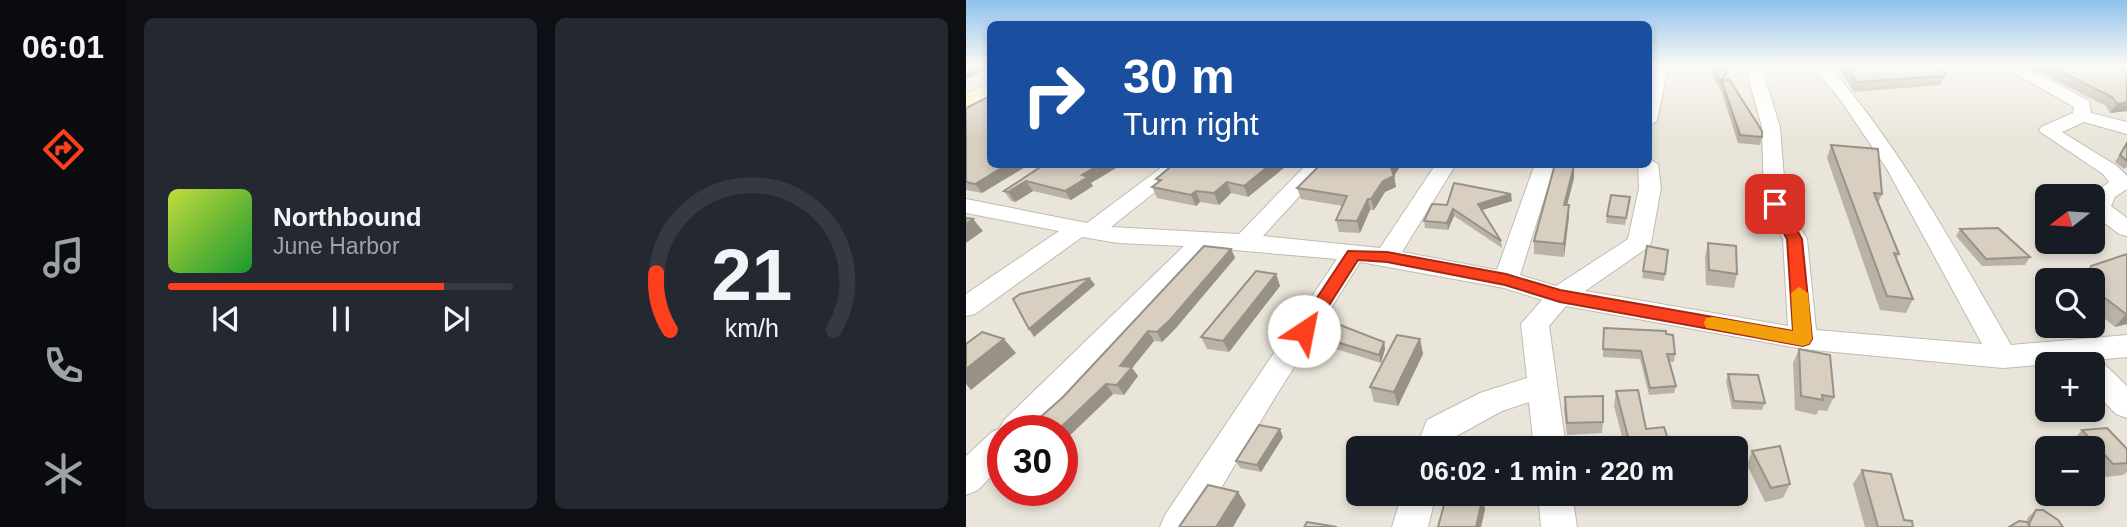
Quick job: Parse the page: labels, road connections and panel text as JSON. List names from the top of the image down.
{
  "north": "left",
  "page": {
    "tabs": "06:01",
    "turn": ["30 m", "Turn right"],
    "map_buttons": ["+", "−"],
    "song": ["Northbound", "June Harbor"],
    "limit": "30",
    "trip": "06:02 · 1 min · 220 m",
    "gauge": ["21", "km/h"]
  }
}
